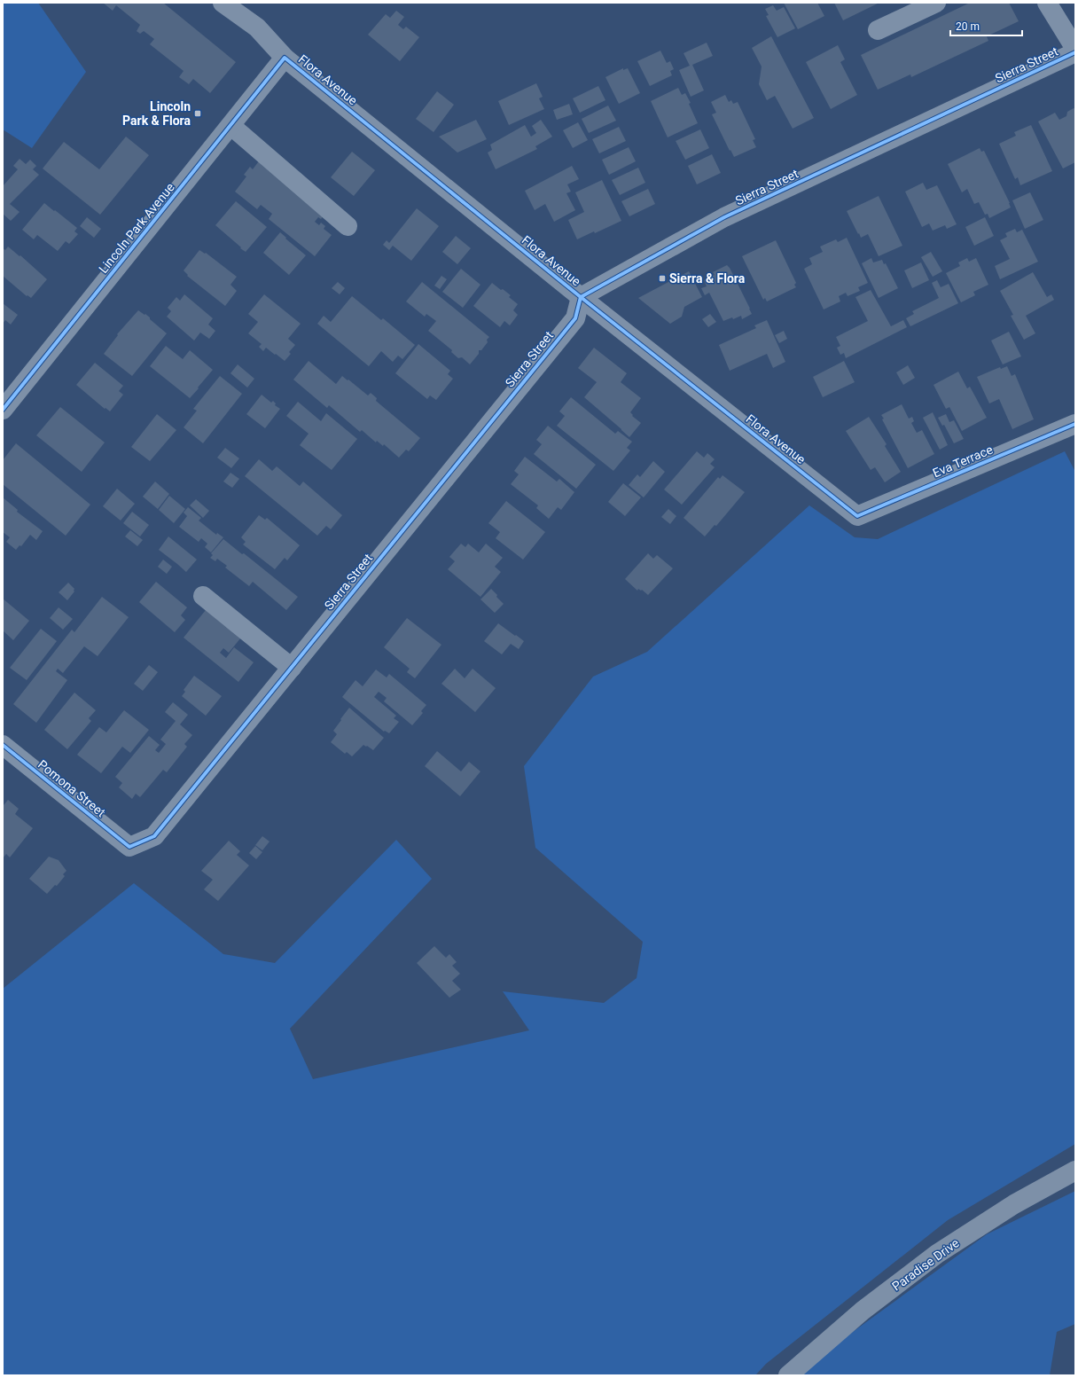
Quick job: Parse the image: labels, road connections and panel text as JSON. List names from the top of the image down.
{
  "streets": {
    "street": [
      "Sierra Street",
      "Flora Avenue",
      "Lincoln Park Avenue",
      "Eva Terrace",
      "Pomona Street",
      "Paradise Drive"
    ]
  },
  "crossings": [
    ["Sierra Street", "Flora Avenue"],
    ["Sierra Street", "Pomona Street"],
    ["Flora Avenue", "Lincoln Park Avenue"],
    ["Flora Avenue", "Eva Terrace"]
  ],
  "places": {
    "transit": ["Lincoln Park & Flora", "Sierra & Flora"]
  },
  "scale_bar": "20 m"
}
